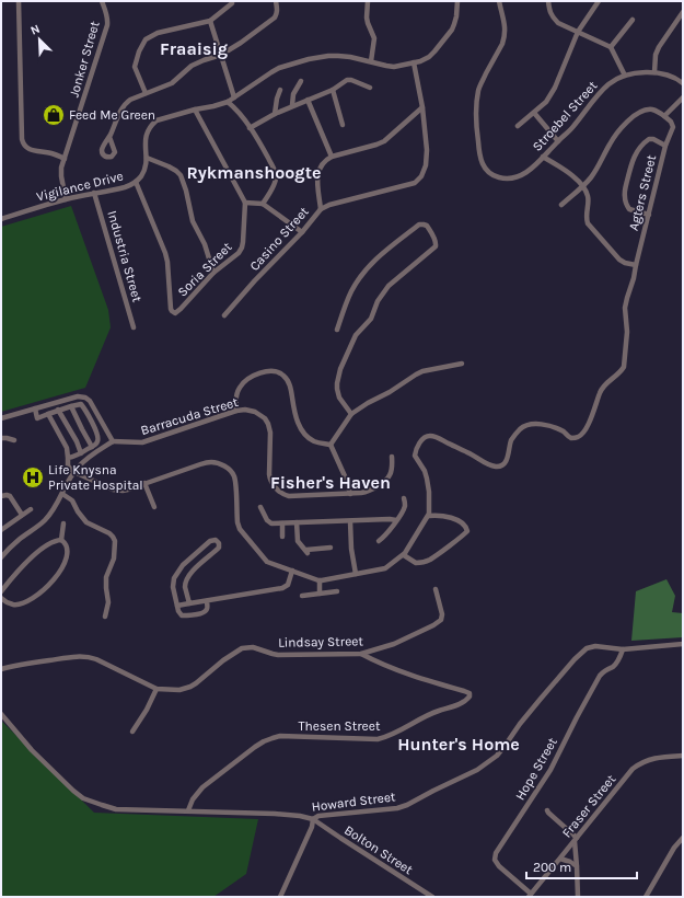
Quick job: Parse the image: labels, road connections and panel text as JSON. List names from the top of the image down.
{
  "streets": {
    "street": [
      "Jonker Street",
      "Stroebel Street",
      "Vigilance Drive",
      "Agters Street",
      "Casino Street",
      "Industria Street",
      "Soria Street",
      "Barracuda Street",
      "Lindsay Street",
      "Thesen Street",
      "Hope Street",
      "Howard Street",
      "Fraser Street",
      "Bolton Street"
    ]
  },
  "crossings": [
    ["Jonker Street", "Vigilance Drive"],
    ["Vigilance Drive", "Industria Street"],
    ["Vigilance Drive", "Soria Street"],
    ["Lindsay Street", "Thesen Street"],
    ["Thesen Street", "Howard Street"],
    ["Hope Street", "Howard Street"],
    ["Hope Street", "Fraser Street"],
    ["Howard Street", "Bolton Street"]
  ],
  "districts": [
    "Fraaisig",
    "Rykmanshoogte",
    "Fisher's Haven",
    "Hunter's Home"
  ],
  "places": {
    "shop": ["Feed Me Green"],
    "hospital": ["Life Knysna Private Hospital"]
  },
  "scale_bar": "200 m",
  "north": "top left"
}
